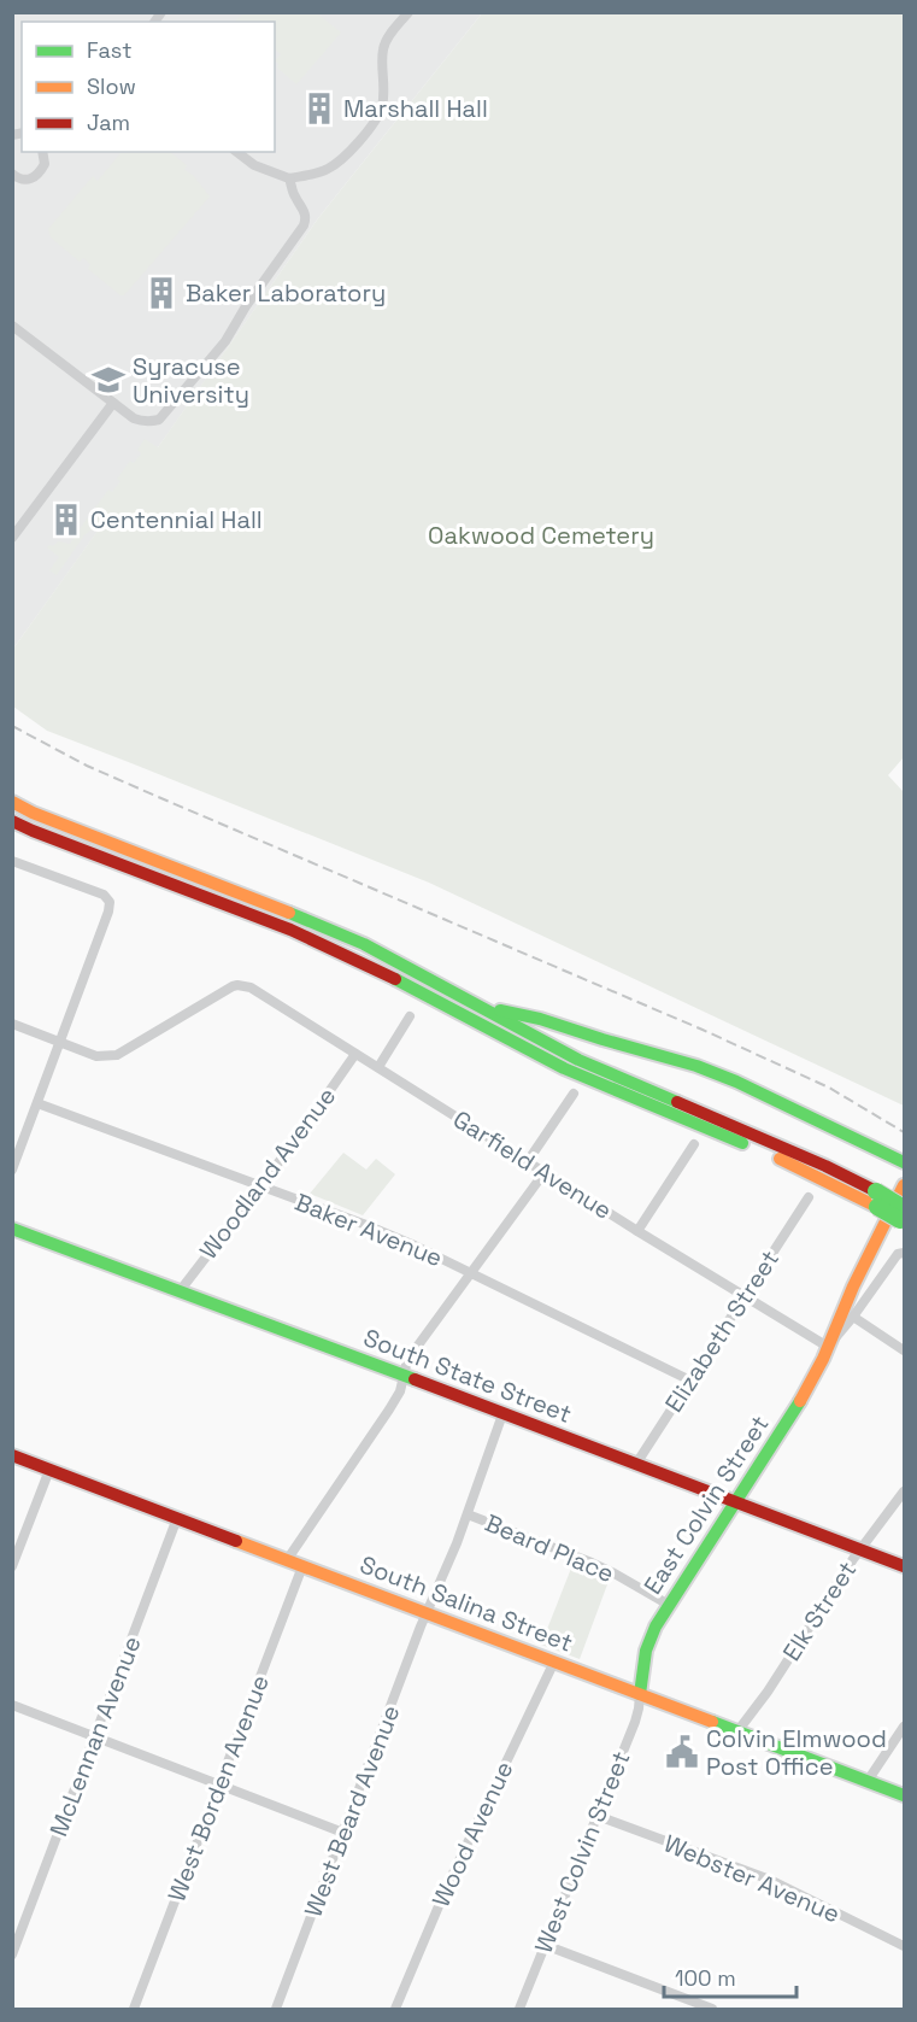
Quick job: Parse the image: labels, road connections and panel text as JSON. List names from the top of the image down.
{
  "streets": {
    "main road": ["South State Street", "East Colvin Street", "South Salina Street"],
    "street": [
      "Garfield Avenue",
      "Woodland Avenue",
      "Baker Avenue",
      "Elizabeth Street",
      "Beard Place",
      "Elk Street",
      "McLennan Avenue",
      "West Borden Avenue",
      "West Beard Avenue",
      "Wood Avenue",
      "West Colvin Street",
      "Webster Avenue"
    ]
  },
  "crossings": [
    ["Garfield Avenue", "Woodland Avenue"],
    ["Garfield Avenue", "Elizabeth Street"],
    ["Garfield Avenue", "East Colvin Street"],
    ["Garfield Avenue", "West Borden Avenue"],
    ["Woodland Avenue", "Baker Avenue"],
    ["Woodland Avenue", "South State Street"],
    ["Baker Avenue", "Elizabeth Street"],
    ["Baker Avenue", "West Borden Avenue"],
    ["Elizabeth Street", "South State Street"],
    ["South State Street", "East Colvin Street"],
    ["South State Street", "Elk Street"],
    ["South State Street", "West Borden Avenue"],
    ["South State Street", "West Beard Avenue"],
    ["East Colvin Street", "Beard Place"],
    ["East Colvin Street", "South Salina Street"],
    ["East Colvin Street", "West Colvin Street"],
    ["Beard Place", "West Beard Avenue"],
    ["South Salina Street", "Elk Street"],
    ["South Salina Street", "McLennan Avenue"],
    ["South Salina Street", "West Borden Avenue"],
    ["South Salina Street", "West Beard Avenue"],
    ["South Salina Street", "Wood Avenue"],
    ["South Salina Street", "West Colvin Street"],
    ["West Colvin Street", "Webster Avenue"]
  ],
  "parks": ["Oakwood Cemetery"],
  "places": {
    "building": ["Marshall Hall", "Baker Laboratory", "Centennial Hall"],
    "school or university": ["Syracuse University"],
    "public building": ["Colvin Elmwood Post Office"]
  },
  "legend": ["Fast", "Slow", "Jam"],
  "scale_bar": "100 m"
}
